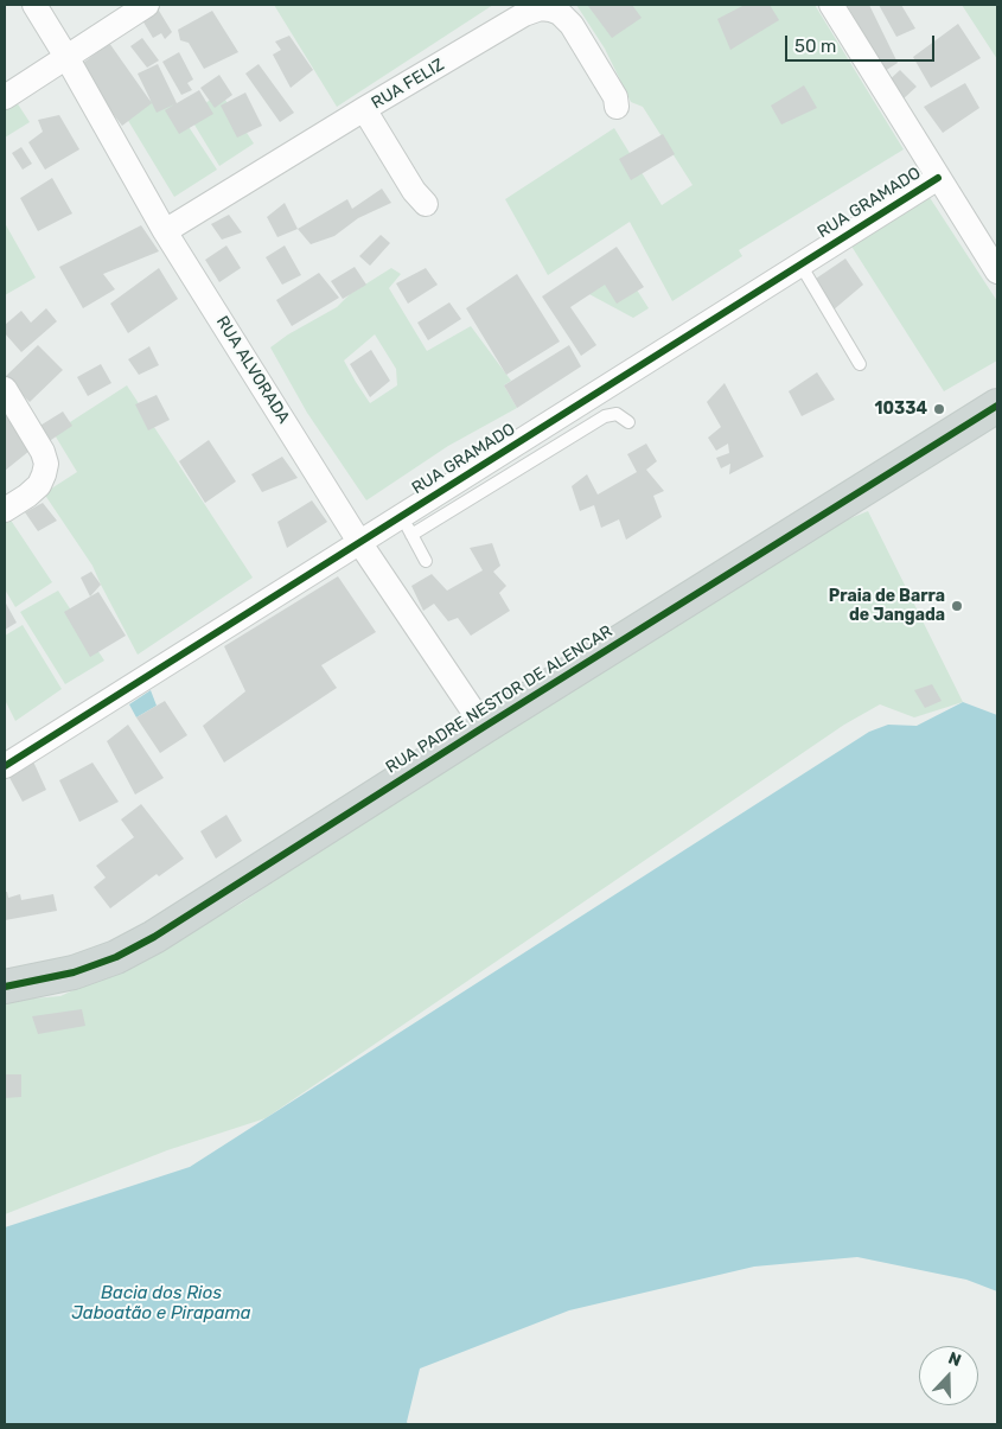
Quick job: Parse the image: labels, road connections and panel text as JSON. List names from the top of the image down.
{
  "streets": {
    "main road": ["RUA PADRE NESTOR DE ALENCAR"],
    "street": ["RUA FELIZ", "RUA GRAMADO", "RUA ALVORADA"]
  },
  "crossings": [
    ["RUA FELIZ", "RUA ALVORADA"],
    ["RUA GRAMADO", "RUA ALVORADA"],
    ["RUA ALVORADA", "RUA PADRE NESTOR DE ALENCAR"]
  ],
  "water": ["Bacia dos Rios Jaboatão e Pirapama"],
  "places": ["10334", "Praia de Barra de Jangada"],
  "scale_bar": "50 m",
  "north": "top"
}
